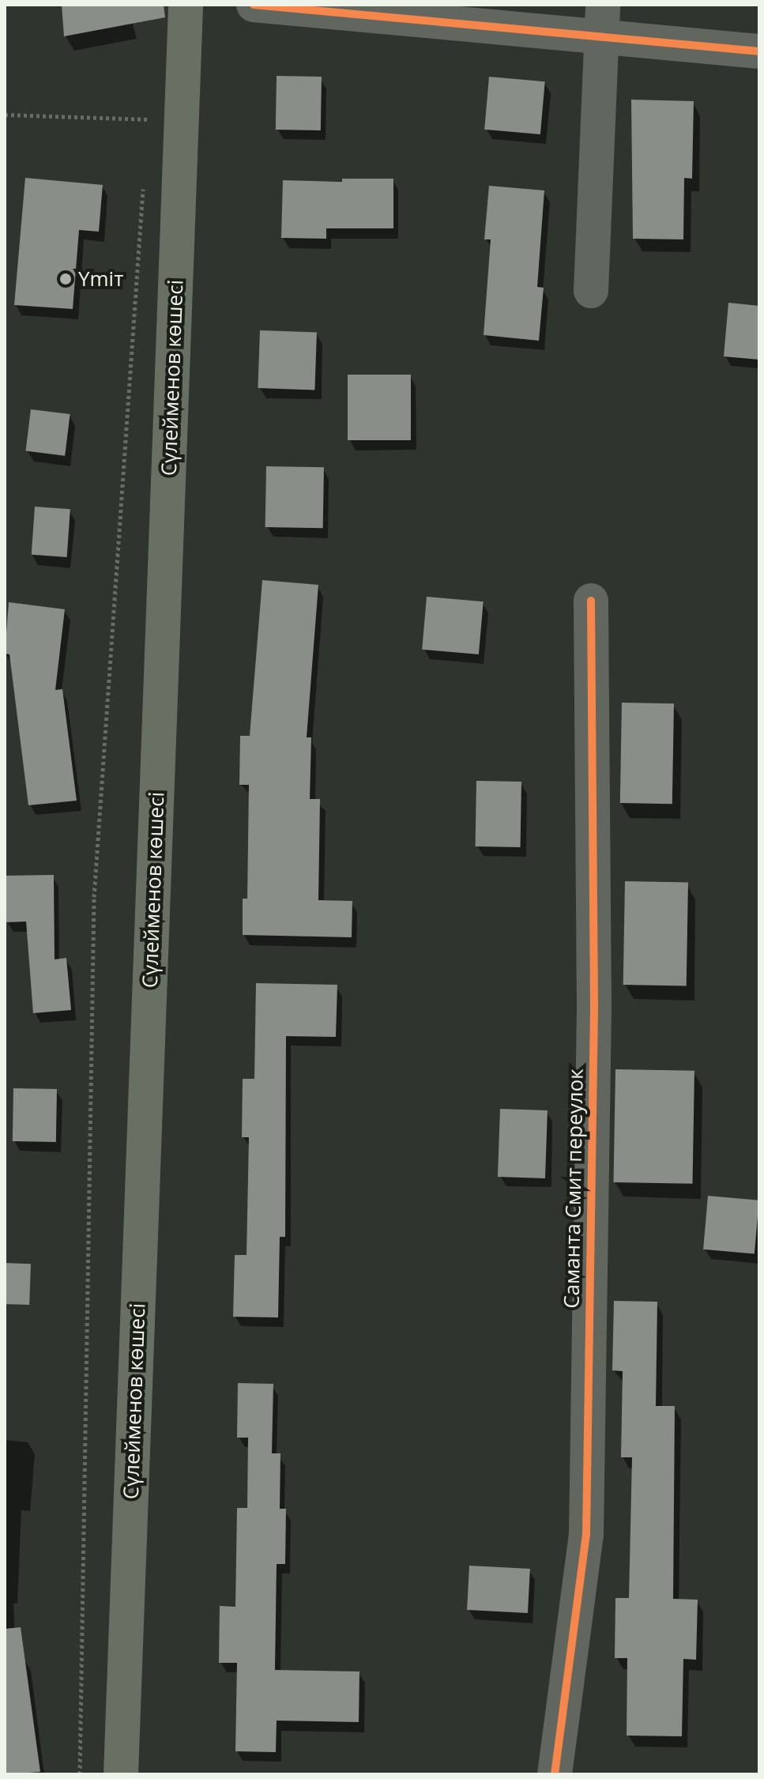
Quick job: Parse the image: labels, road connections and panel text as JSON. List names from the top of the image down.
{
  "streets": {
    "main road": ["Сүлейменов көшесі"],
    "street": ["Саманта Смит переулок"]
  },
  "places": ["Ymiт"]
}
